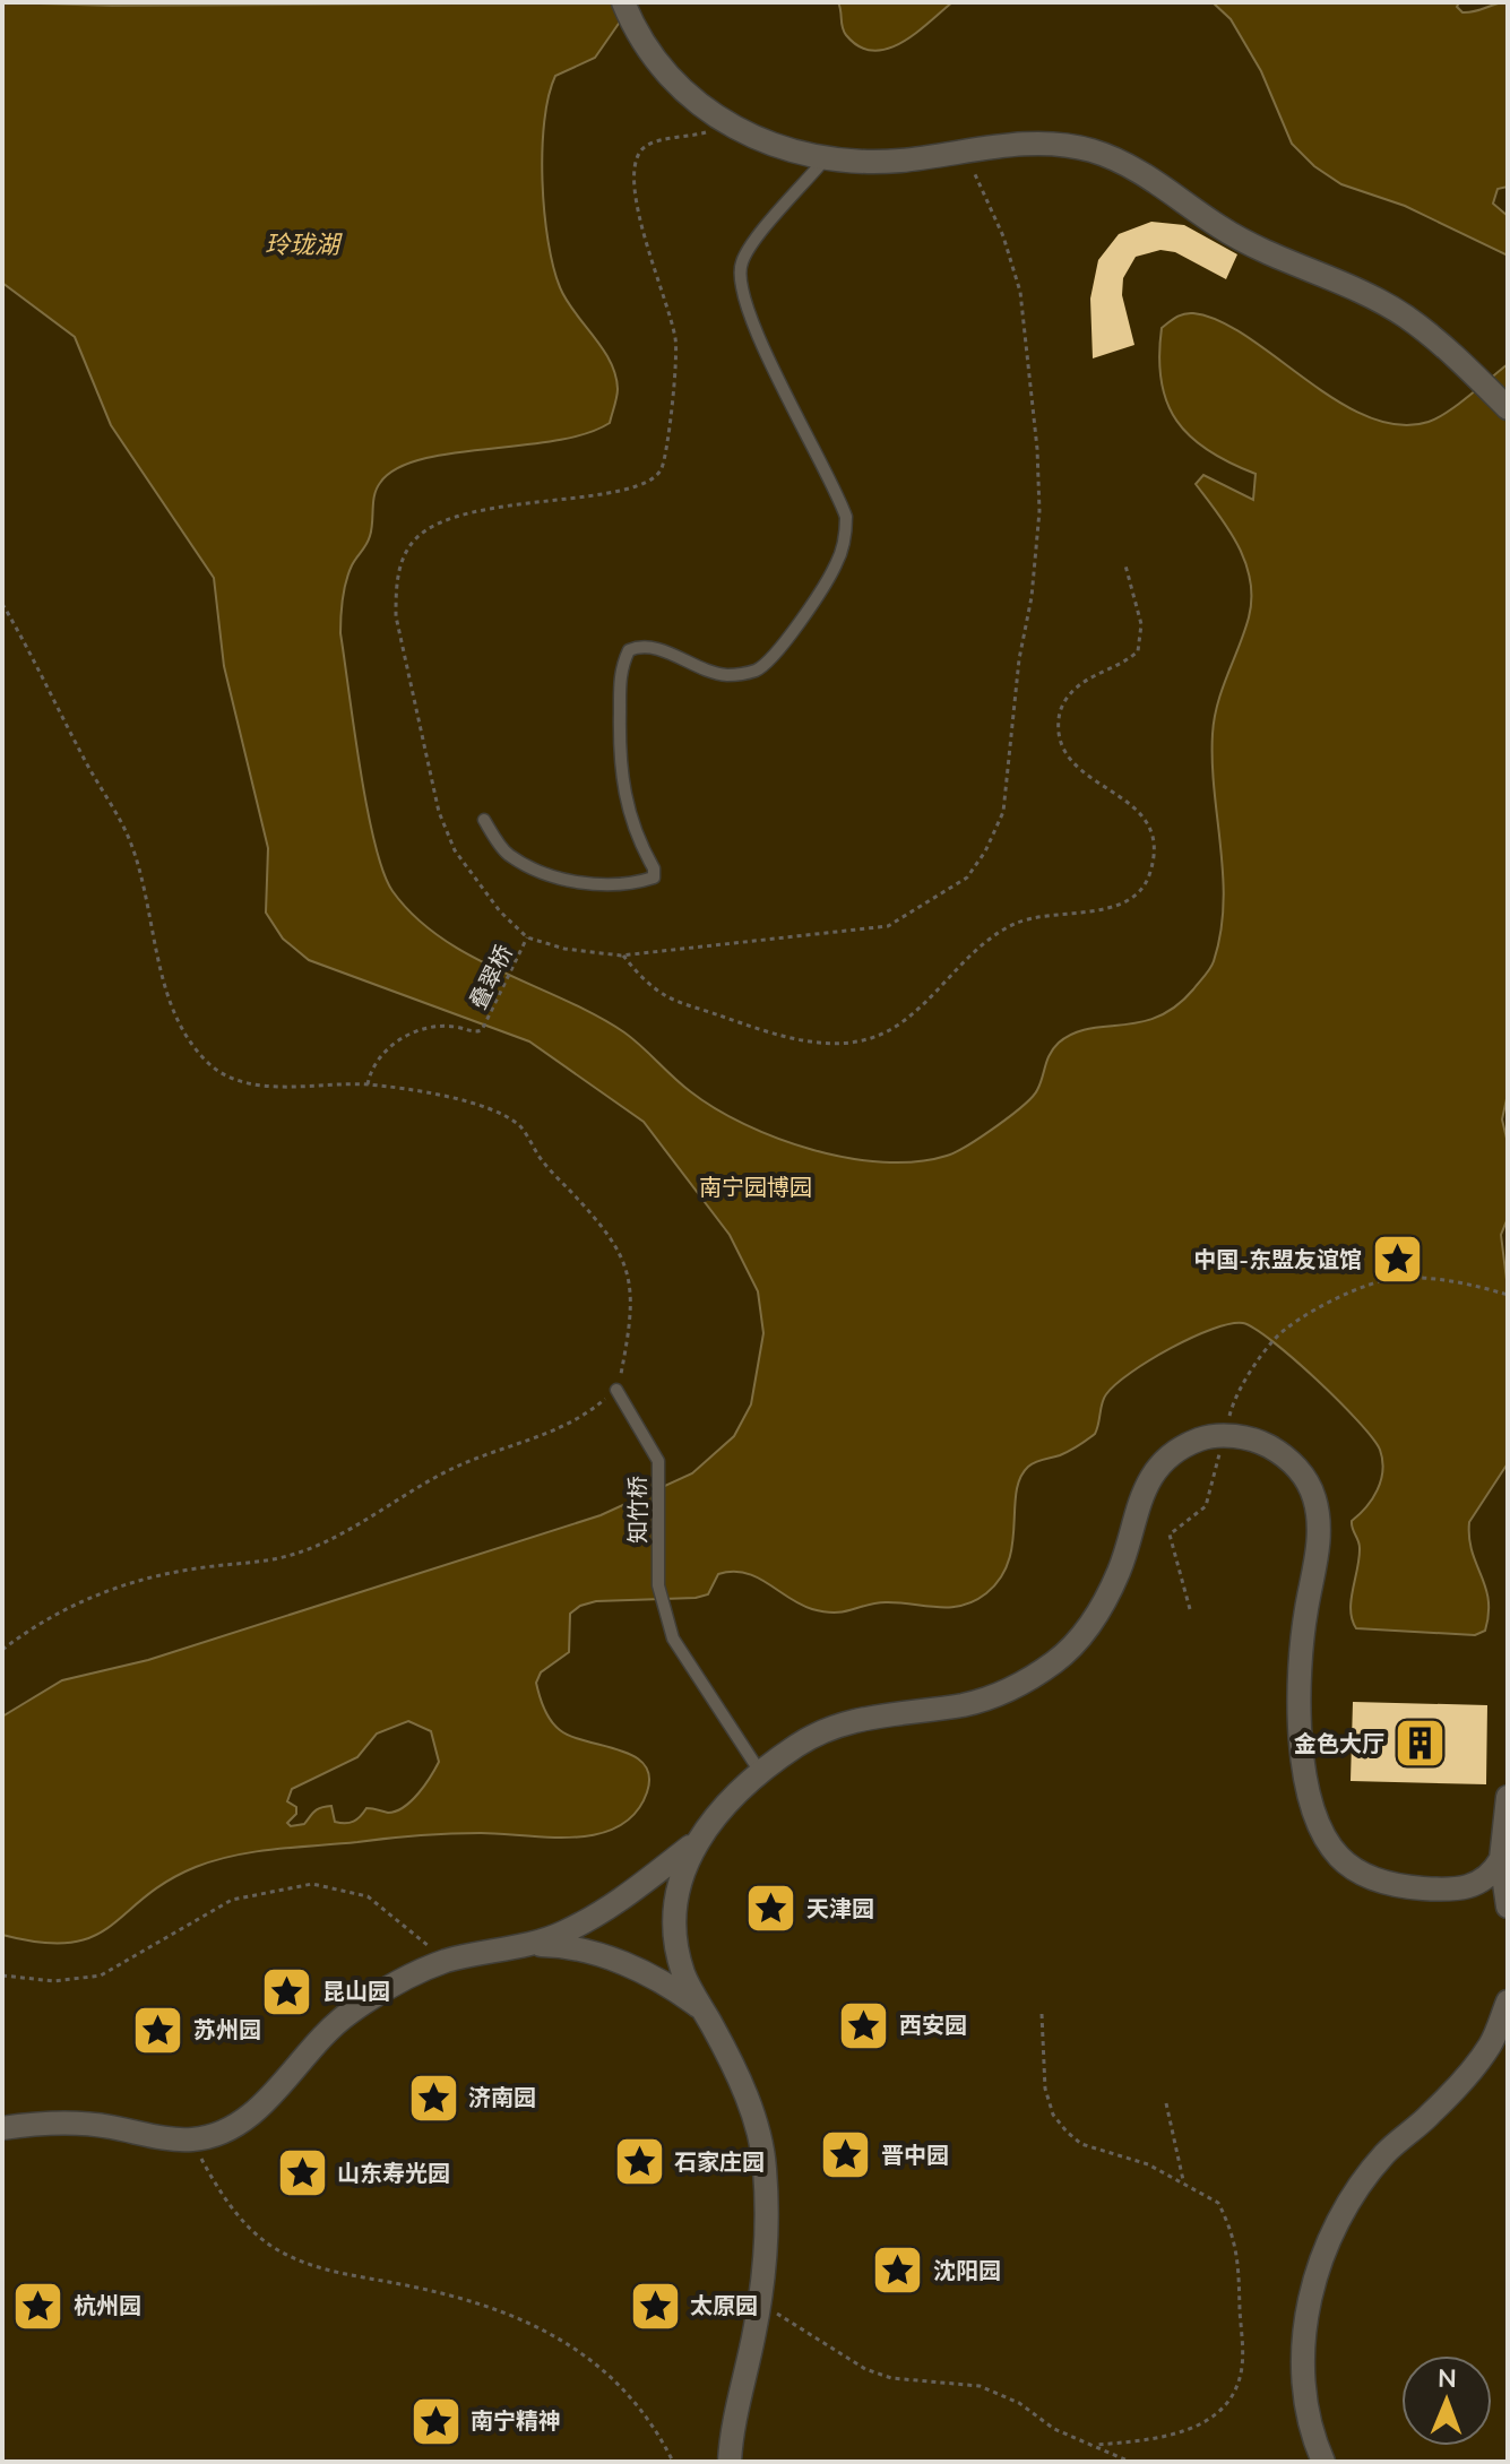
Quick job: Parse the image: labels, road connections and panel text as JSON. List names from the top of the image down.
{
  "streets": {
    "lane": ["知竹桥"],
    "path": ["叠翠桥"]
  },
  "water": ["玲珑湖"],
  "parks": ["南宁园博园"],
  "places": {
    "place": [
      "中国-东盟友谊馆",
      "天津园",
      "昆山园",
      "西安园",
      "苏州园",
      "济南园",
      "晋中园",
      "石家庄园",
      "山东寿光园",
      "沈阳园",
      "杭州园",
      "太原园",
      "南宁精神"
    ],
    "building": ["金色大厅"]
  },
  "north": "top"
}
